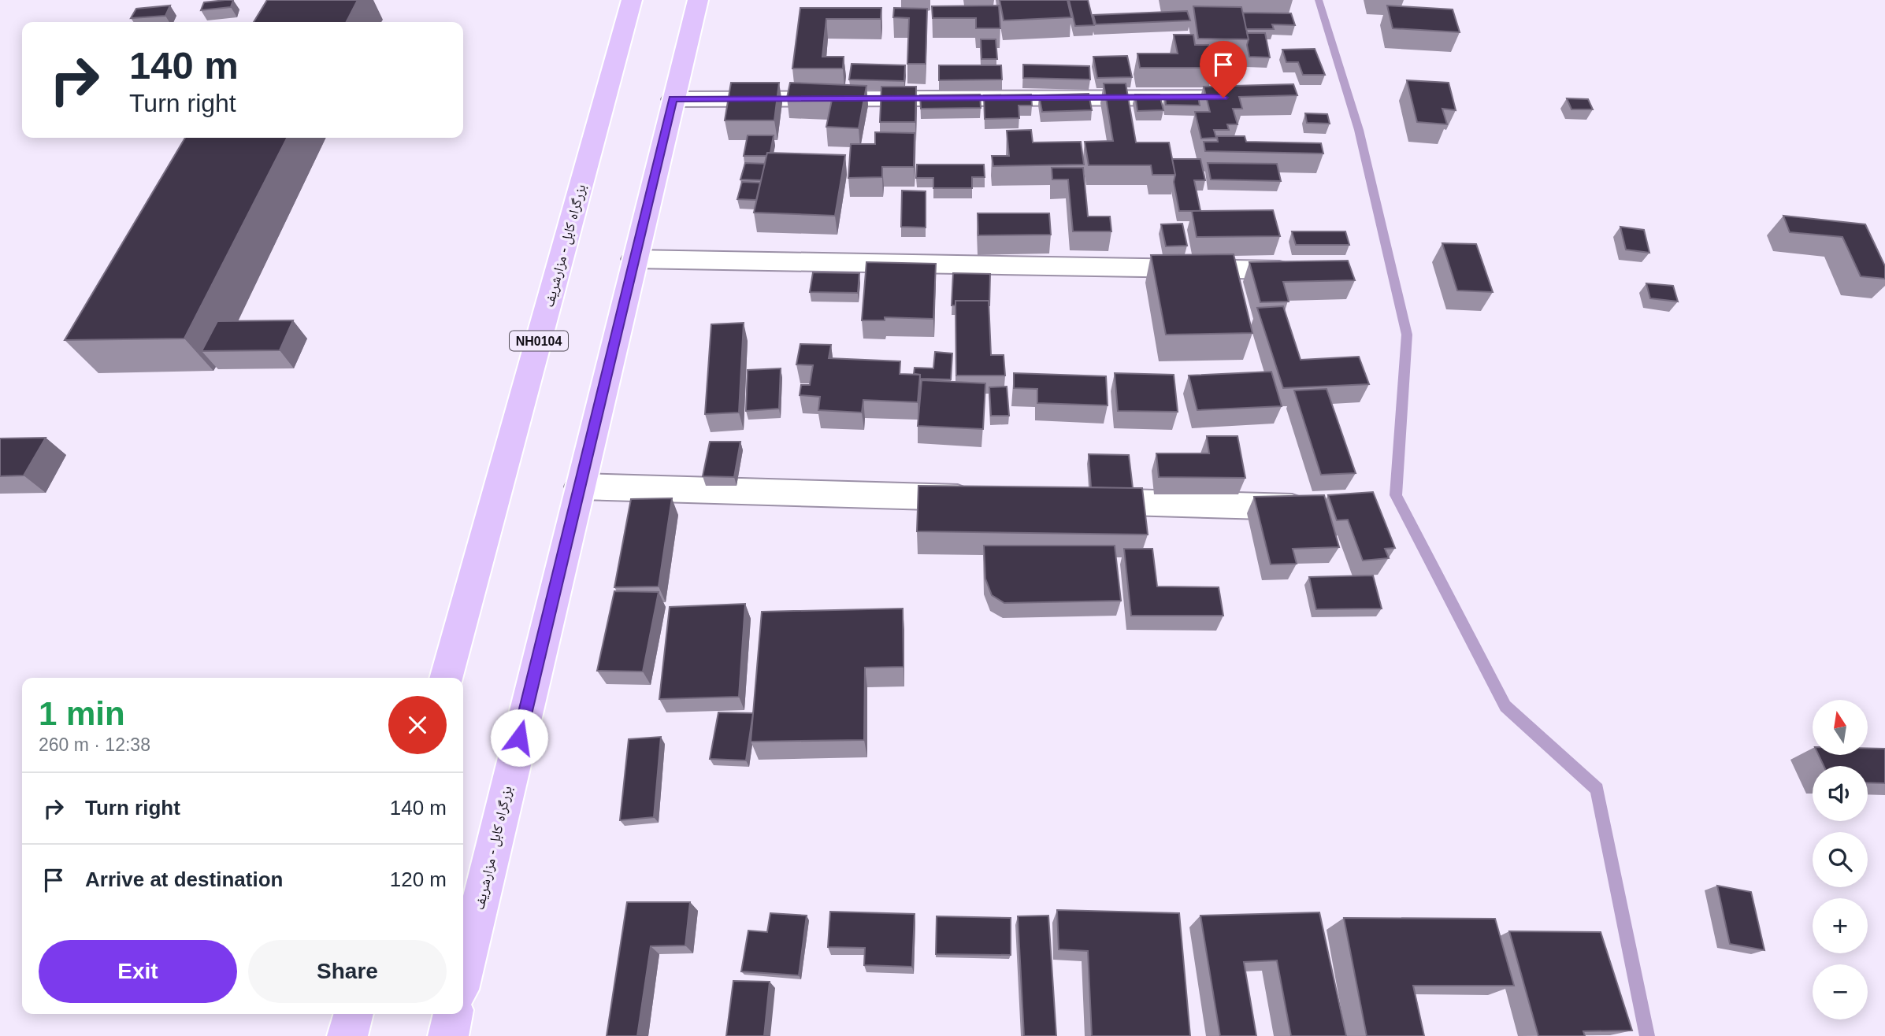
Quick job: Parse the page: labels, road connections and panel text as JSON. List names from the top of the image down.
{
  "streets": {
    "highway": ["بزرگراه کابل - مزارشریف", "NH0104"]
  },
  "north": "top",
  "page": {
    "turn": ["140 m", "Turn right"],
    "heading": ["1 min", "260 m · 12:38"],
    "map_buttons": ["+", "−"],
    "list": [
      {
        "name": "Turn right",
        "value": "140 m"
      },
      {
        "name": "Arrive at destination",
        "value": "120 m"
      }
    ],
    "buttons": ["Exit", "Share"]
  }
}
